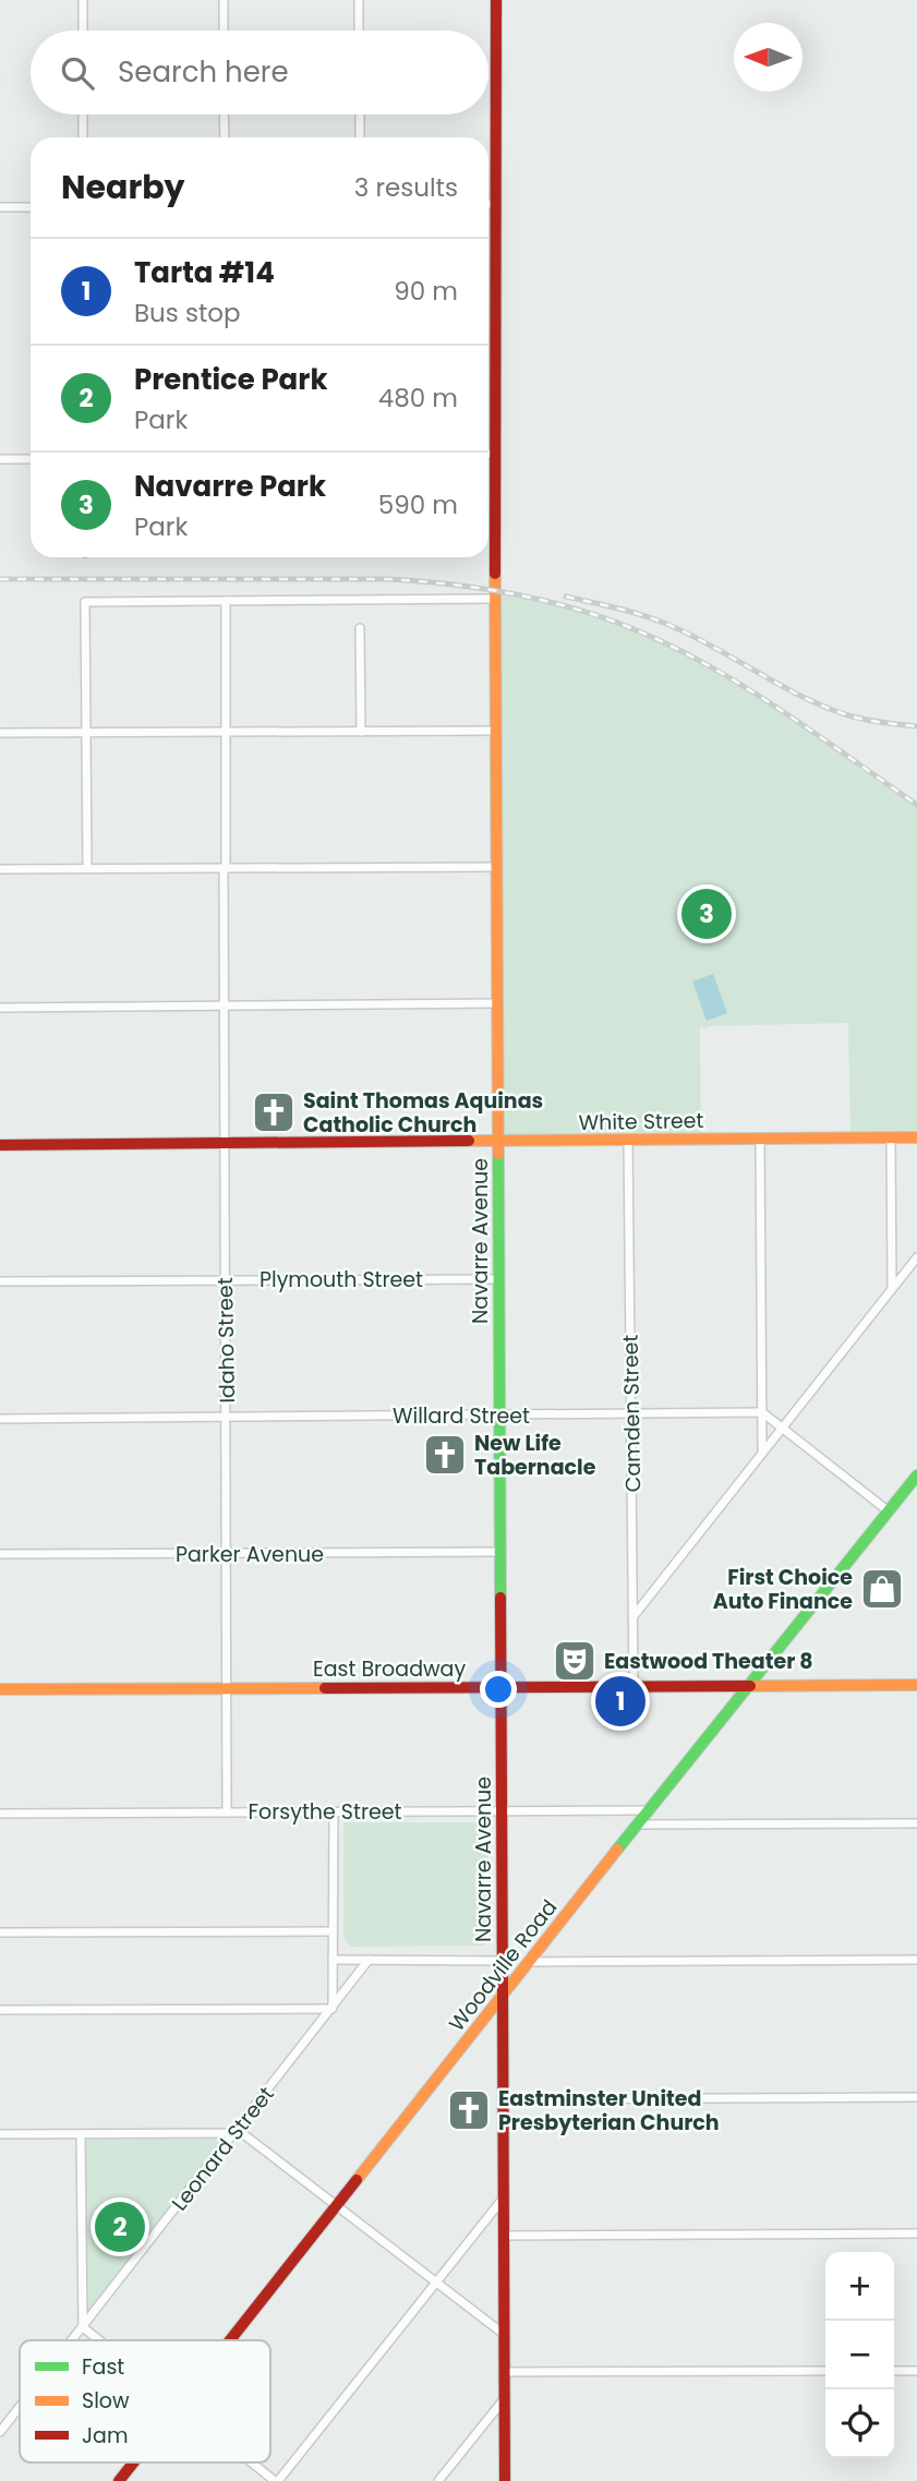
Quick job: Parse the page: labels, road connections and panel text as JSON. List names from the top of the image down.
{
  "streets": {
    "main road": [
      "White Street",
      "Navarre Avenue",
      "East Broadway",
      "Woodville Road"
    ],
    "street": [
      "Plymouth Street",
      "Idaho Street",
      "Camden Street",
      "Willard Street",
      "Parker Avenue",
      "Forsythe Street",
      "Leonard Street"
    ]
  },
  "crossings": [
    ["White Street", "Navarre Avenue"],
    ["White Street", "Idaho Street"],
    ["White Street", "Camden Street"],
    ["Navarre Avenue", "Plymouth Street"],
    ["Navarre Avenue", "Willard Street"],
    ["Navarre Avenue", "Parker Avenue"],
    ["Navarre Avenue", "East Broadway"],
    ["Navarre Avenue", "Forsythe Street"],
    ["Navarre Avenue", "Woodville Road"],
    ["Plymouth Street", "Idaho Street"],
    ["Idaho Street", "Willard Street"],
    ["Idaho Street", "Parker Avenue"],
    ["Idaho Street", "East Broadway"],
    ["Idaho Street", "Forsythe Street"],
    ["Camden Street", "Willard Street"],
    ["Camden Street", "East Broadway"],
    ["East Broadway", "Woodville Road"],
    ["Forsythe Street", "Woodville Road"]
  ],
  "places": {
    "church": ["Saint Thomas Aquinas Catholic Church", "New Life Tabernacle", "Eastminster United Presbyterian Church"],
    "shop": ["First Choice Auto Finance"],
    "theatre": ["Eastwood Theater 8"]
  },
  "legend": ["Fast", "Slow", "Jam"],
  "north": "left",
  "page": {
    "search": "Search here",
    "heading": ["Nearby", "3 results"],
    "list": [
      {
        "mark": "1",
        "name": "Tarta #14",
        "note": "Bus stop",
        "value": "90 m"
      },
      {
        "mark": "2",
        "name": "Prentice Park",
        "note": "Park",
        "value": "480 m"
      },
      {
        "mark": "3",
        "name": "Navarre Park",
        "note": "Park",
        "value": "590 m"
      }
    ],
    "pins": ["3", "1", "2"],
    "map_buttons": ["+", "−"]
  }
}
